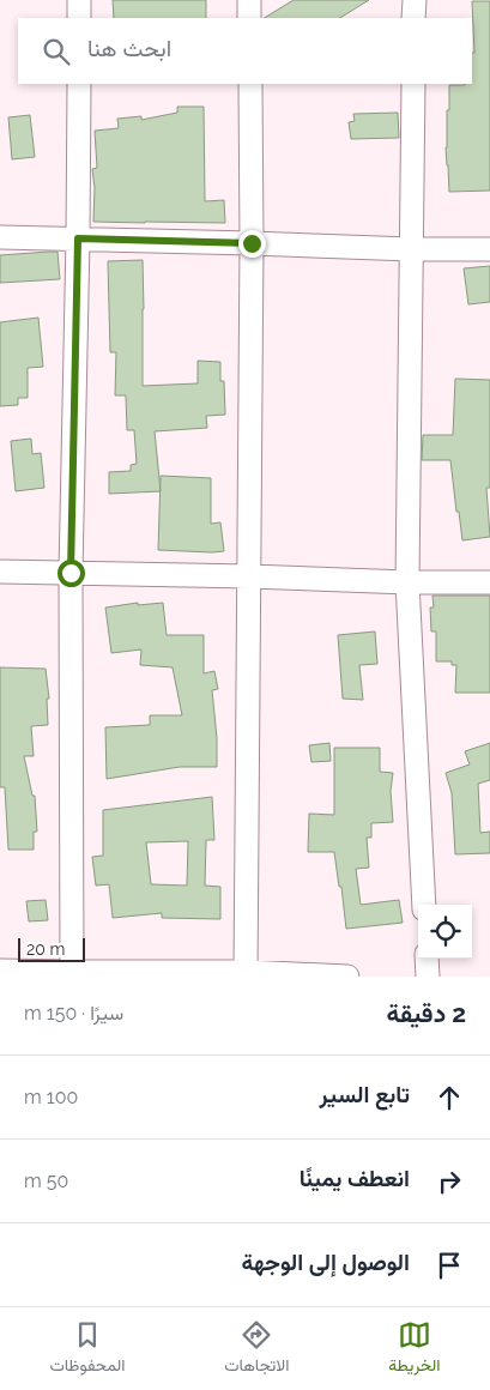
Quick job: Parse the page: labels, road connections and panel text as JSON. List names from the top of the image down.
{
  "scale_bar": "20 m",
  "page": {
    "search": "ابحث هنا",
    "scale": "20 m",
    "heading": ["2 دقيقة", "سيرًا · 150 m"],
    "list": [
      ["تابع السير", "100 m"],
      ["انعطف يمينًا", "50 m"],
      "الوصول إلى الوجهة"
    ],
    "nav": ["الخريطة", "الاتجاهات", "المحفوظات"]
  }
}
